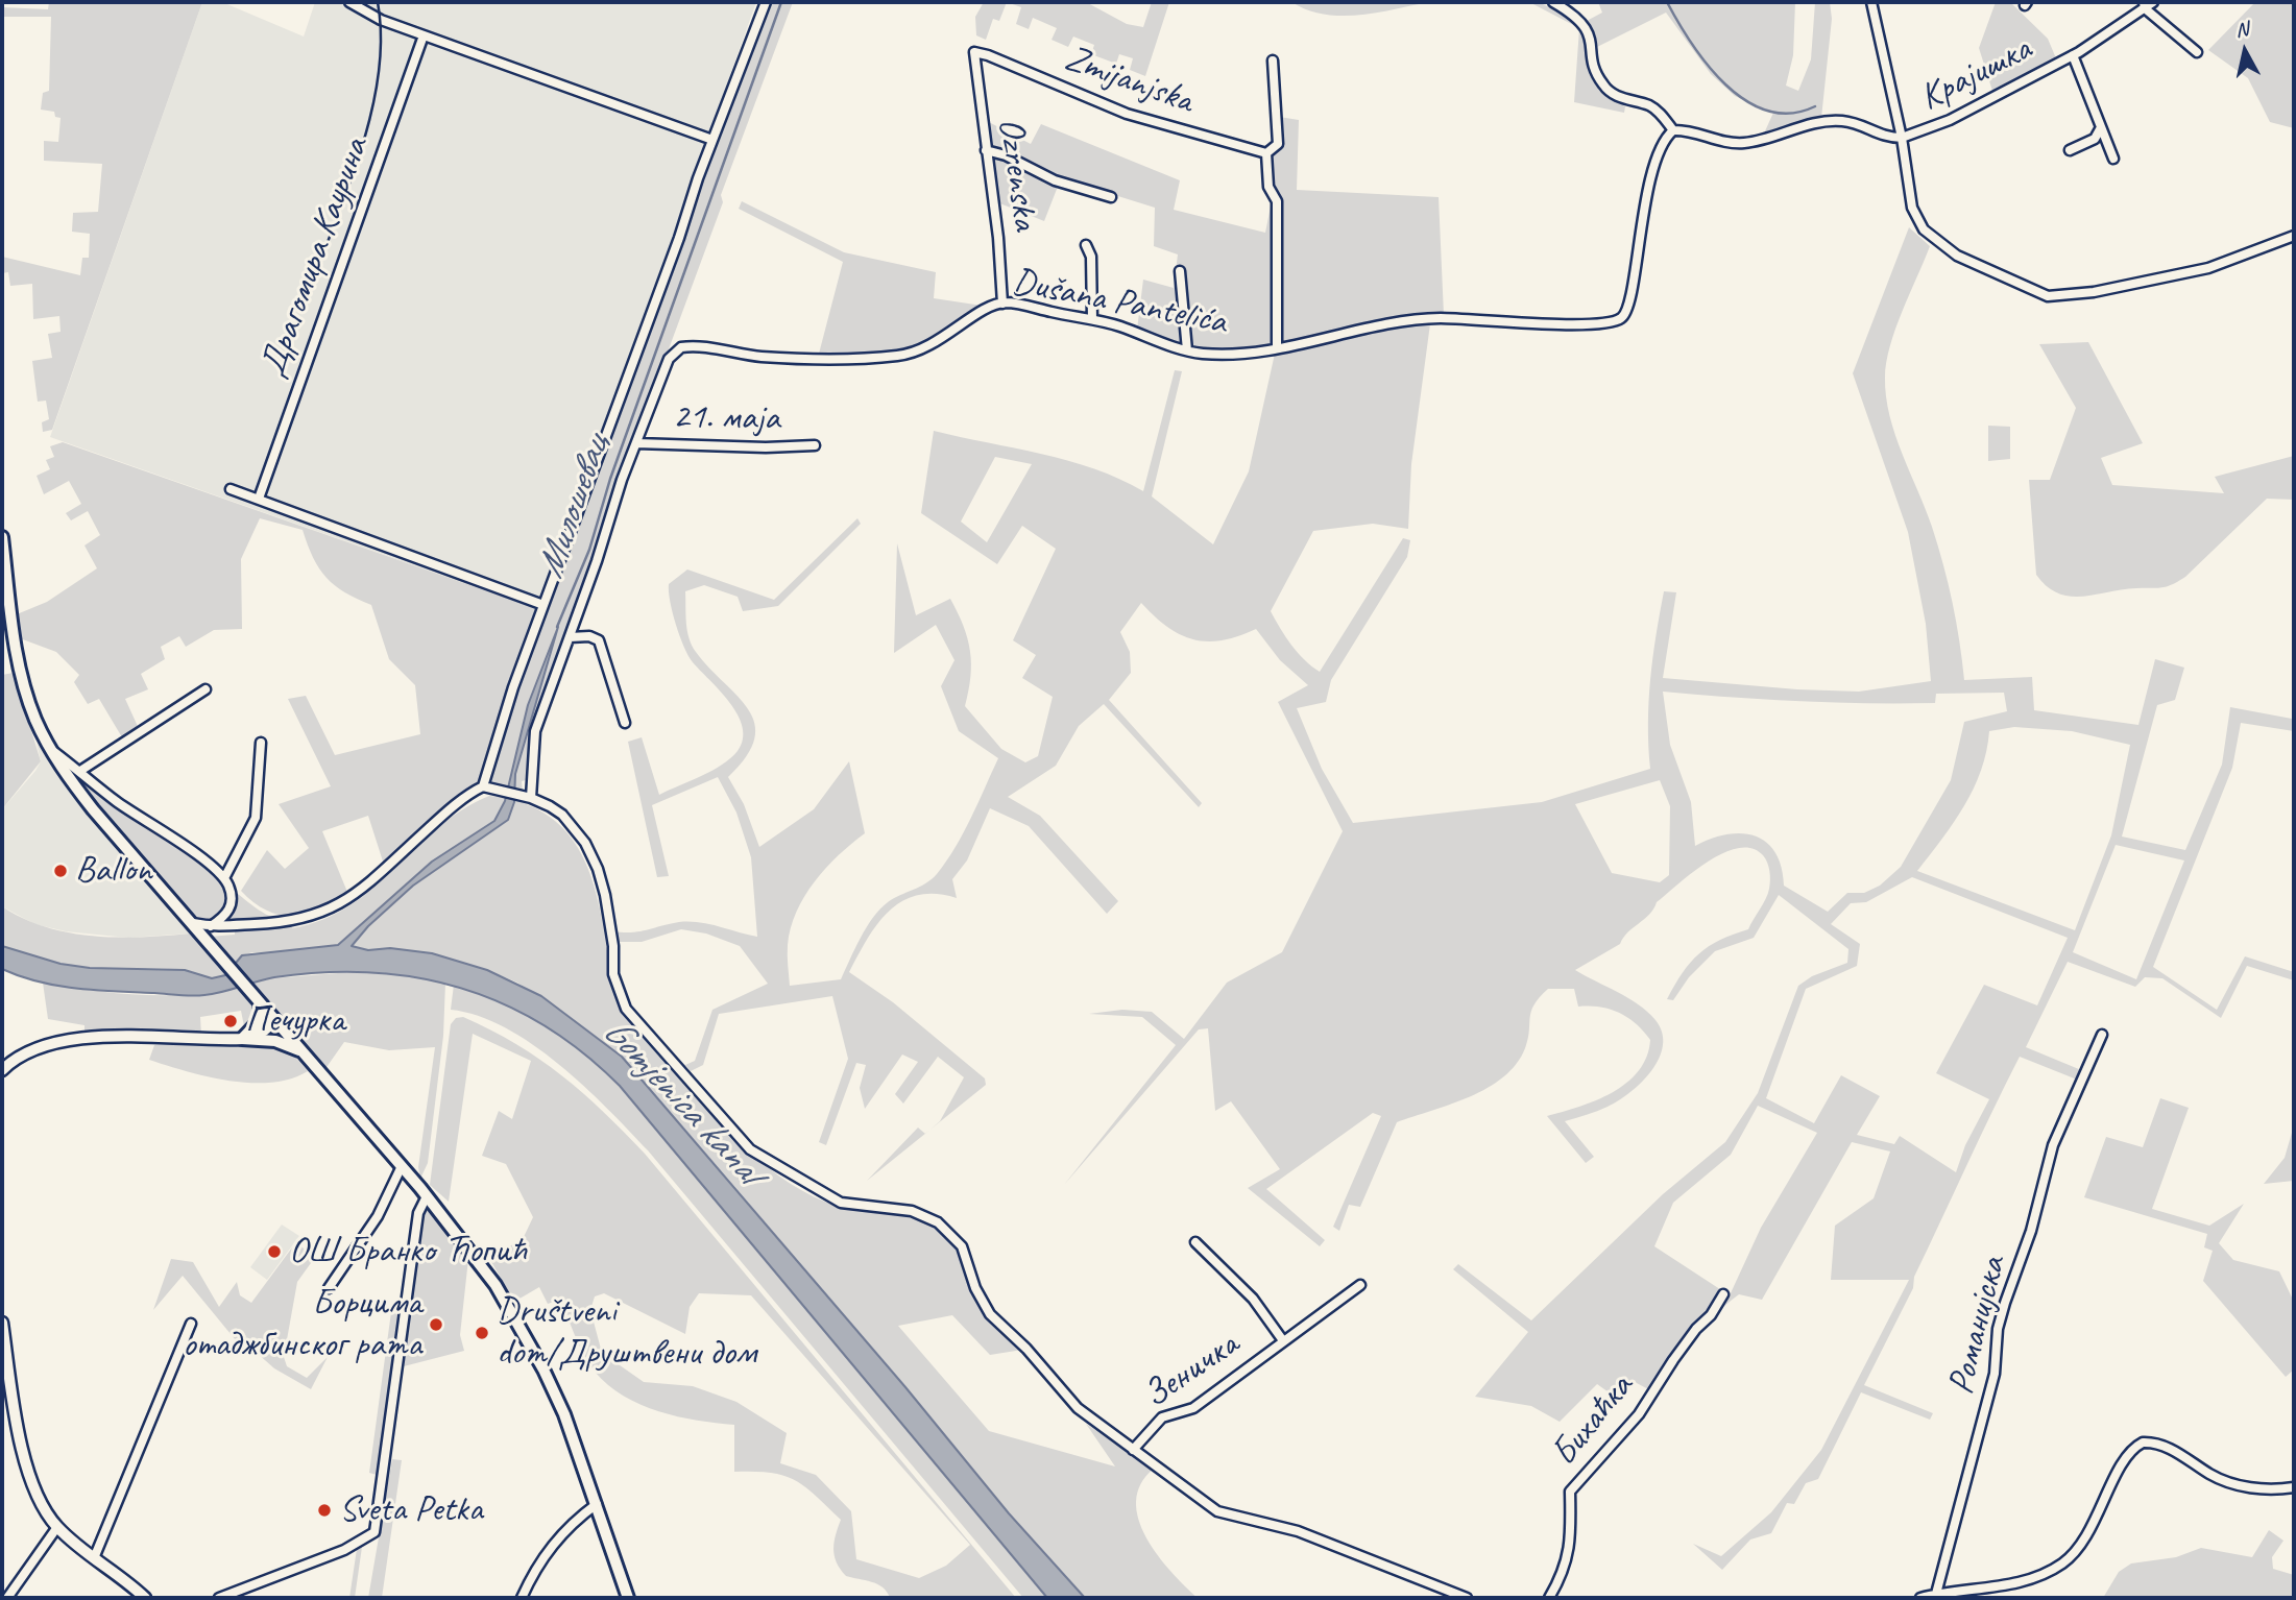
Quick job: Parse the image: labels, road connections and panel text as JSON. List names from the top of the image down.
{
  "streets": {
    "street": [
      "Крајишка",
      "Zmijanjska",
      "Ozrenska",
      "Драгомира Каурина",
      "Dušana Pantelića",
      "21. маја",
      "Романијска",
      "Зеничка",
      "Бихаћка"
    ]
  },
  "crossings": [
    ["Zmijanjska", "Ozrenska"],
    ["Ozrenska", "Dušana Pantelića"],
    ["Dušana Pantelića", "21. маја"]
  ],
  "water": ["Милошевац", "Gomjenica kanal"],
  "places": [
    "Ballon",
    "Печурка",
    "ОШ Бранко Ћопић",
    "Борцима отаджбинског рата",
    "Društveni dom/Друштвени дом",
    "Sveta Petka"
  ],
  "north": "top"
}
